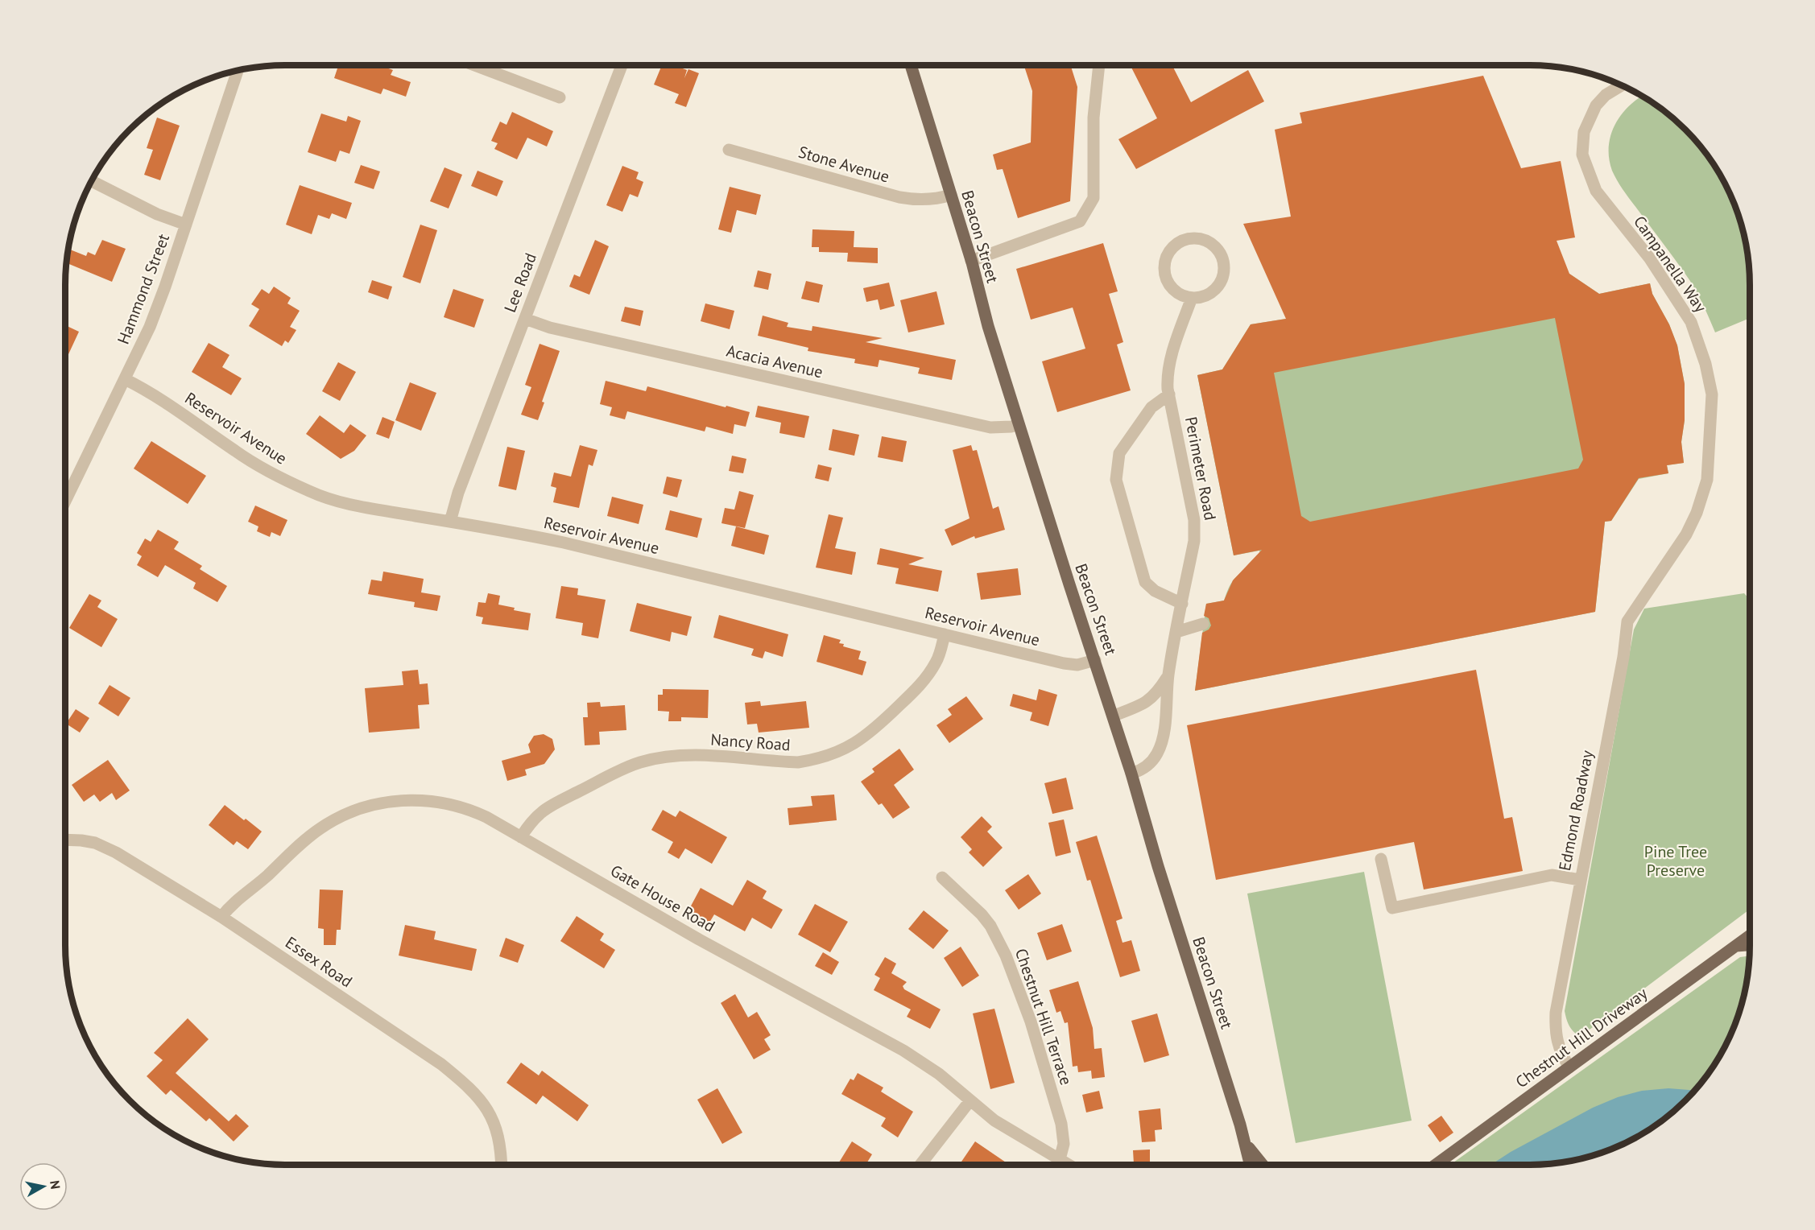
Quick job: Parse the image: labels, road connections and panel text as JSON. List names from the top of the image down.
{
  "streets": {
    "main road": ["Beacon Street", "Chestnut Hill Driveway"],
    "street": [
      "Stone Avenue",
      "Campanella Way",
      "Lee Road",
      "Hammond Street",
      "Acacia Avenue",
      "Reservoir Avenue",
      "Perimeter Road",
      "Nancy Road",
      "Edmond Roadway",
      "Gate House Road",
      "Essex Road",
      "Chestnut Hill Terrace"
    ]
  },
  "crossings": [
    ["Stone Avenue", "Beacon Street"],
    ["Beacon Street", "Acacia Avenue"],
    ["Beacon Street", "Reservoir Avenue"],
    ["Beacon Street", "Perimeter Road"],
    ["Campanella Way", "Edmond Roadway"],
    ["Lee Road", "Acacia Avenue"],
    ["Lee Road", "Reservoir Avenue"],
    ["Hammond Street", "Reservoir Avenue"],
    ["Reservoir Avenue", "Nancy Road"],
    ["Nancy Road", "Gate House Road"],
    ["Edmond Roadway", "Chestnut Hill Driveway"],
    ["Gate House Road", "Essex Road"],
    ["Gate House Road", "Chestnut Hill Terrace"]
  ],
  "parks": ["Pine Tree Preserve"],
  "north": "right"
}
